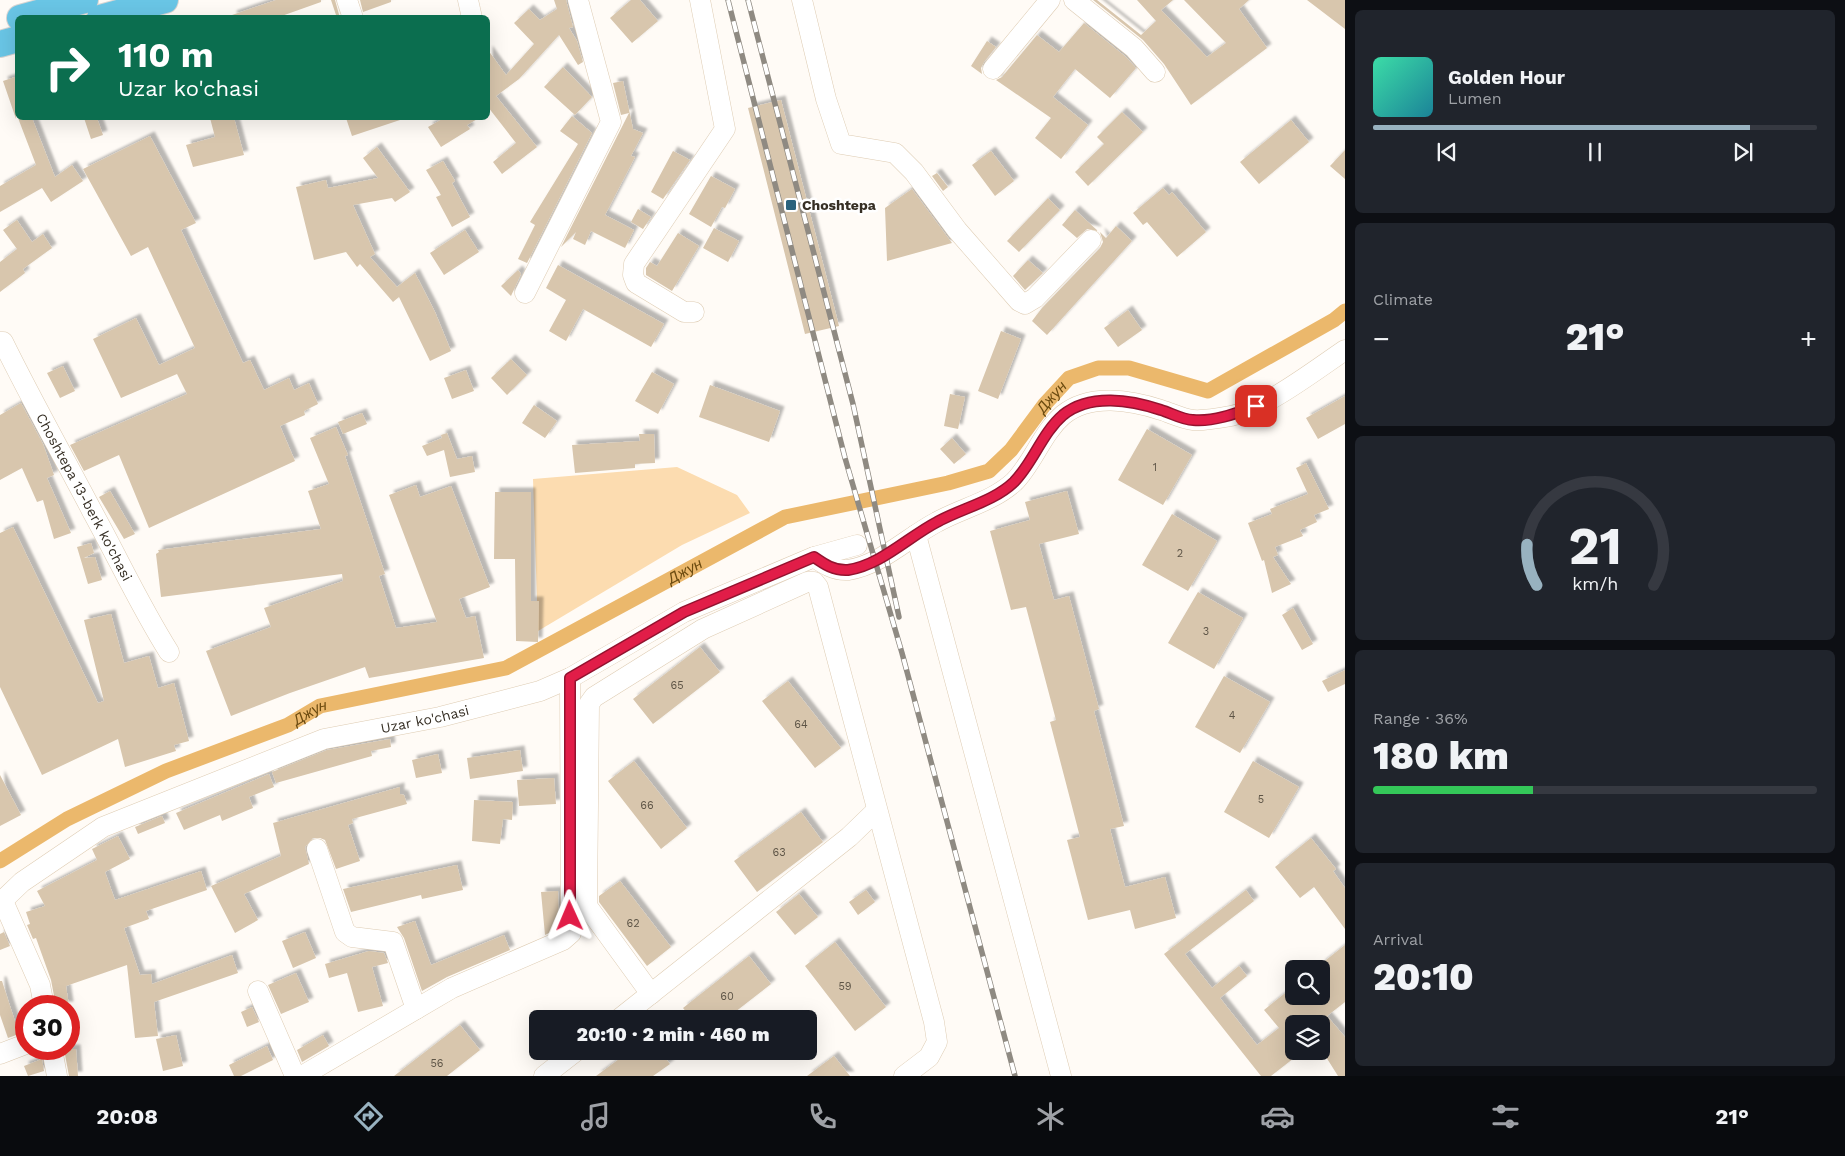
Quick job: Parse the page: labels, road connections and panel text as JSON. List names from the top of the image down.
{
  "streets": {
    "street": ["Choshtepa 13-berk ko'chasi", "Uzar ko'chasi"]
  },
  "water": ["Джун"],
  "places": {
    "transit": ["Choshtepa"]
  },
  "house_numbers": [
    "1",
    "2",
    "3",
    "65",
    "4",
    "64",
    "5",
    "66",
    "63",
    "62",
    "59",
    "60",
    "56"
  ],
  "page": {
    "turn": ["110 m", "Uzar ko'chasi"],
    "song": ["Golden Hour", "Lumen"],
    "tile": [
      "Climate",
      ["Range · 36%", "180 km"],
      ["Arrival", "20:10"]
    ],
    "heat": ["−", "21°", "+"],
    "limit": "30",
    "trip": "20:10 · 2 min · 460 m",
    "tabs": ["20:08", "21°"],
    "gauge": ["21", "km/h"]
  }
}
